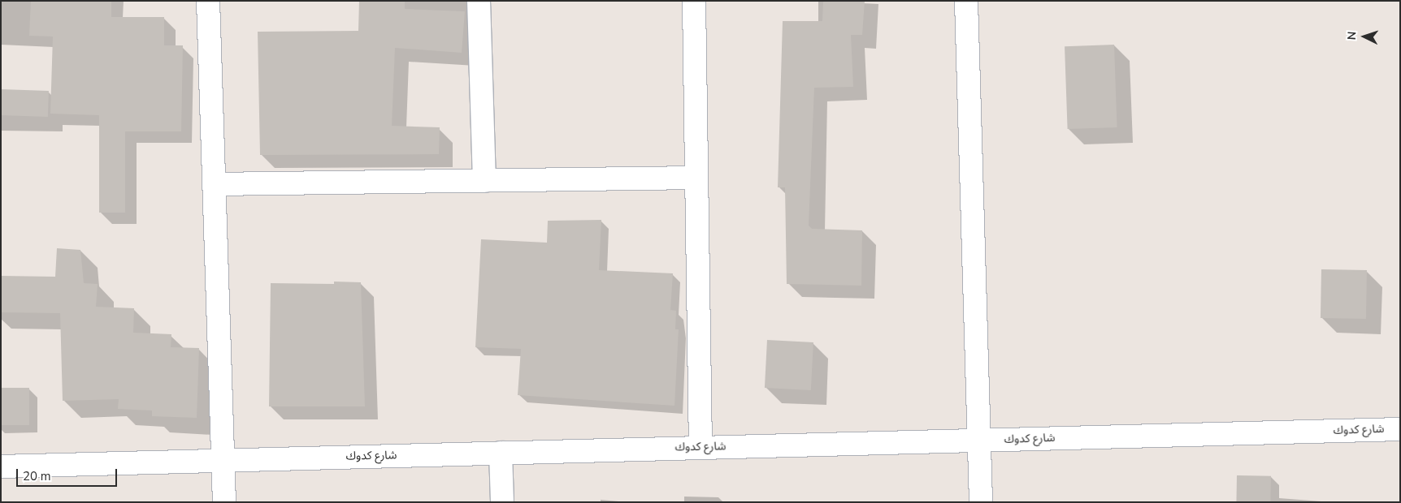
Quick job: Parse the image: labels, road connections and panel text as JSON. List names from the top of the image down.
{
  "streets": {
    "street": ["شارع كدوك"]
  },
  "scale_bar": "20 m",
  "north": "left"
}
